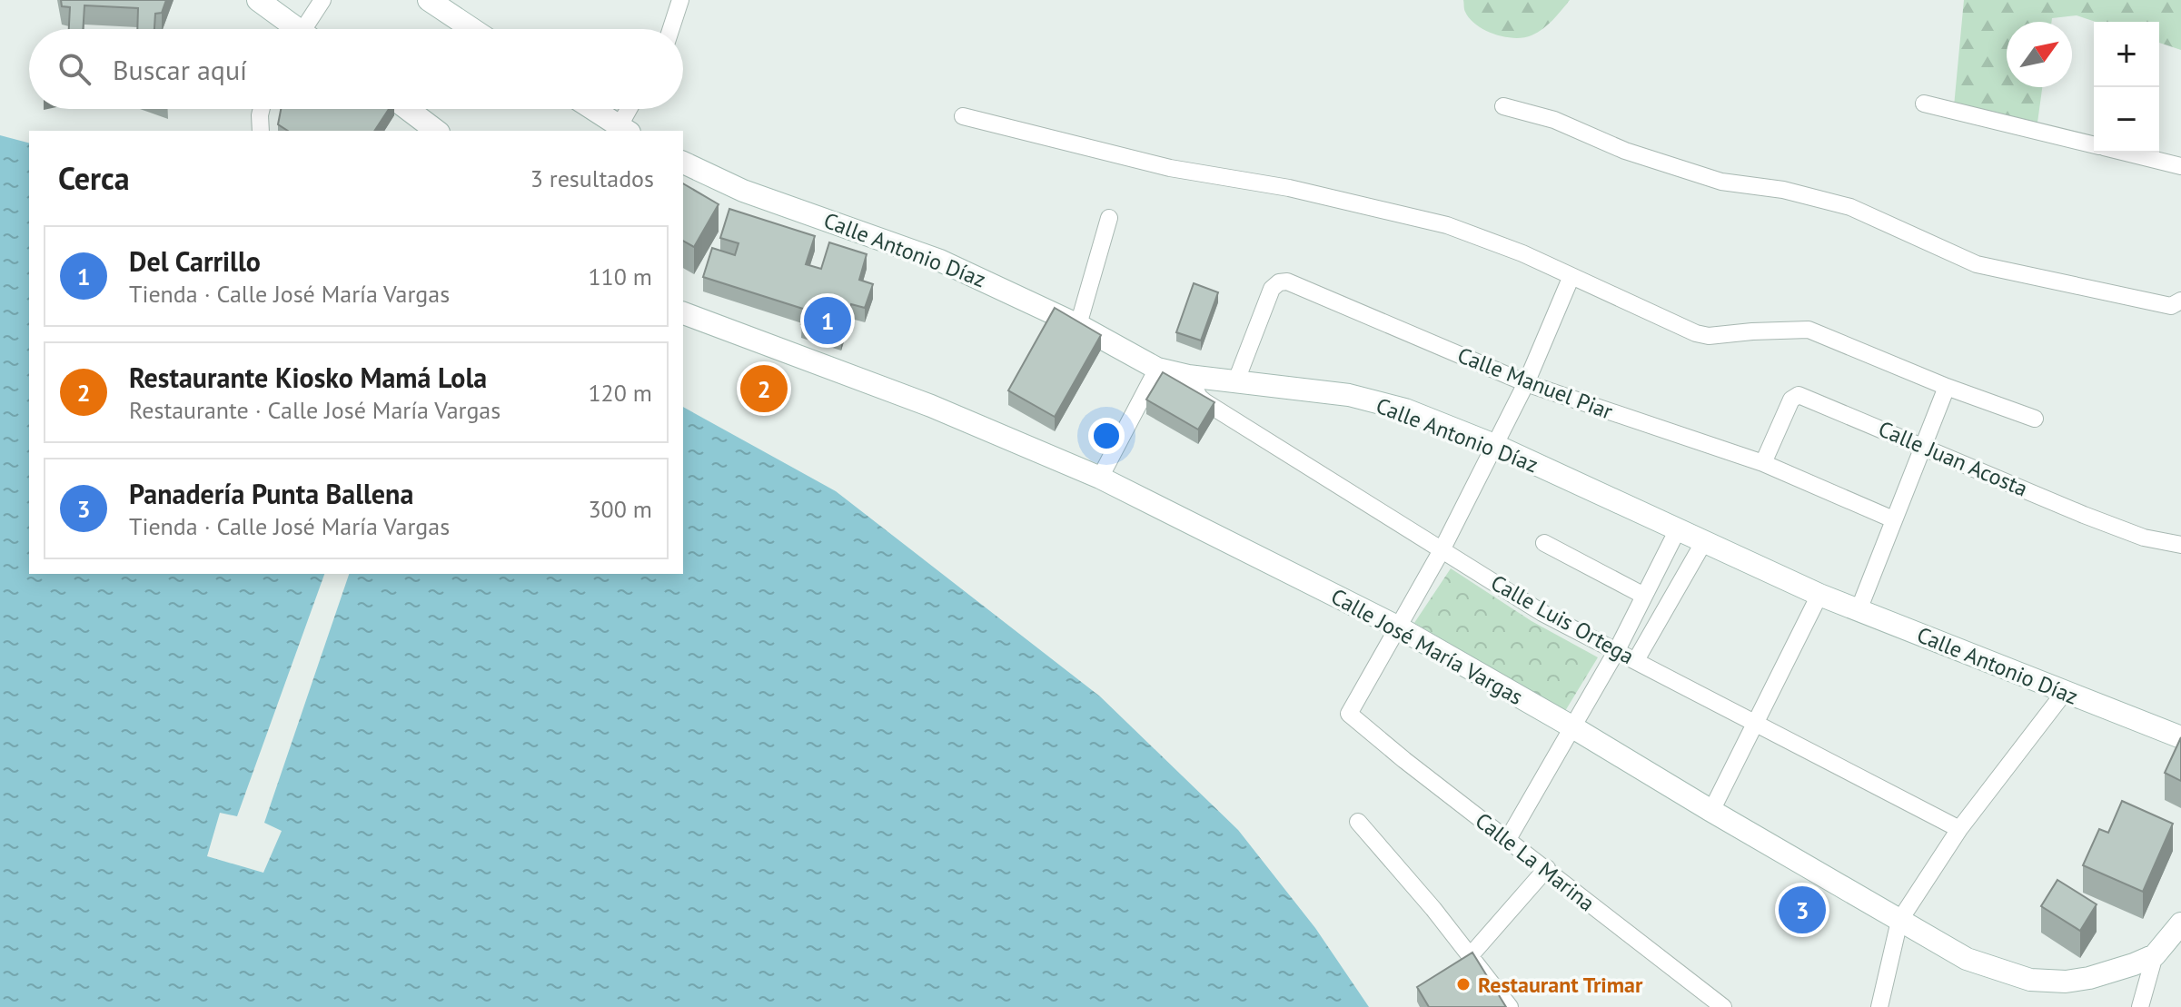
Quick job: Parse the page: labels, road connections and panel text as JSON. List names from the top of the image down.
{
  "streets": {
    "street": [
      "Calle Antonio Díaz",
      "Calle Manuel Piar",
      "Calle Juan Acosta",
      "Calle Luis Ortega",
      "Calle José María Vargas",
      "Calle La Marina"
    ]
  },
  "crossings": [
    ["Calle Antonio Díaz", "Calle Manuel Piar"],
    ["Calle Antonio Díaz", "Calle Luis Ortega"],
    ["Calle Manuel Piar", "Calle Juan Acosta"],
    ["Calle José María Vargas", "Calle La Marina"]
  ],
  "places": ["Restaurant Trimar"],
  "north": "top right",
  "page": {
    "map_buttons": ["+", "−"],
    "search": "Buscar aquí",
    "heading": ["Cerca", "3 resultados"],
    "list": [
      {
        "mark": "1",
        "name": "Del Carrillo",
        "note": "Tienda · Calle José María Vargas",
        "value": "110 m"
      },
      {
        "mark": "2",
        "name": "Restaurante Kiosko Mamá Lola",
        "note": "Restaurante · Calle José María Vargas",
        "value": "120 m"
      },
      {
        "mark": "3",
        "name": "Panadería Punta Ballena",
        "note": "Tienda · Calle José María Vargas",
        "value": "300 m"
      }
    ],
    "pins": ["1", "2", "3"]
  }
}
